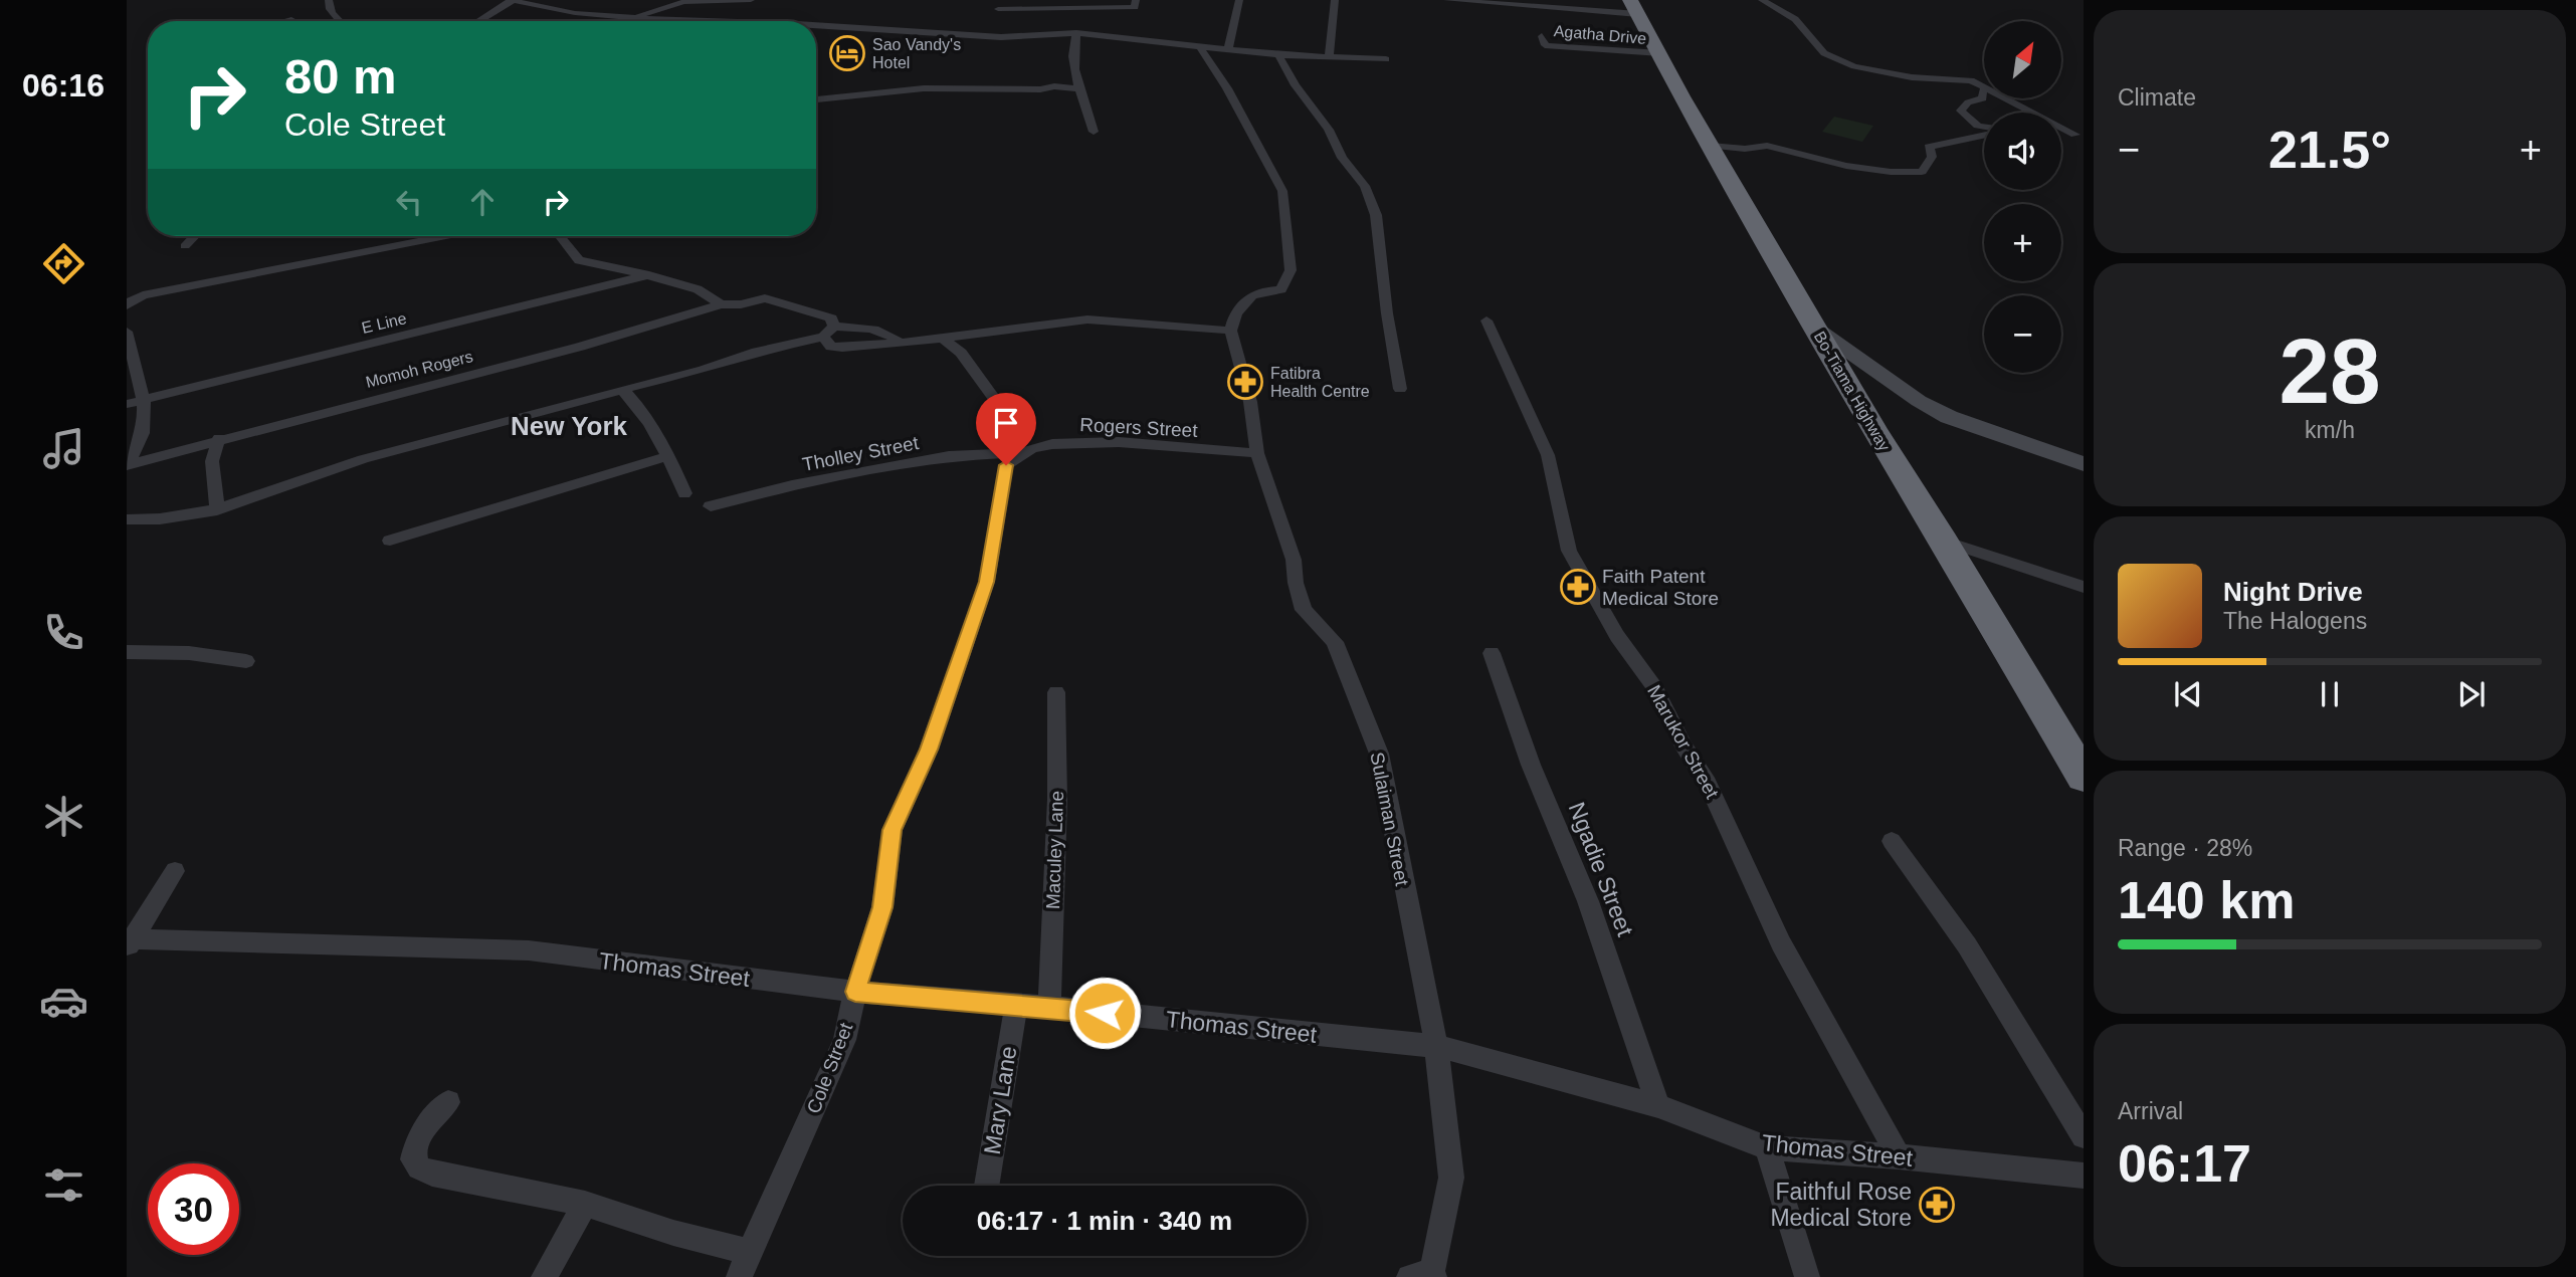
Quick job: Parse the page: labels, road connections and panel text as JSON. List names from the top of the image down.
{
  "streets": {
    "highway": ["Bo-Tiama Highway"],
    "street": [
      "Agatha Drive",
      "E Line",
      "Momoh Rogers",
      "Rogers Street",
      "Tholley Street",
      "Marukor Street",
      "Sulaiman Street",
      "Maculey Lane",
      "Ngadie Street",
      "Thomas Street",
      "Cole Street",
      "Mary Lane"
    ]
  },
  "crossings": [
    ["Agatha Drive", "Bo-Tiama Highway"],
    ["Rogers Street", "Tholley Street"],
    ["Rogers Street", "Sulaiman Street"],
    ["Rogers Street", "Cole Street"],
    ["Tholley Street", "Cole Street"],
    ["Marukor Street", "Thomas Street"],
    ["Sulaiman Street", "Thomas Street"],
    ["Maculey Lane", "Thomas Street"],
    ["Ngadie Street", "Thomas Street"],
    ["Thomas Street", "Cole Street"],
    ["Thomas Street", "Mary Lane"]
  ],
  "districts": ["New York"],
  "places": {
    "hotel": ["Sao Vandy's Hotel"],
    "pharmacy": ["Fatibra Health Centre", "Faith Patent Medical Store", "Faithful Rose Medical Store"]
  },
  "north": "top right",
  "page": {
    "tabs": "06:16",
    "tile": [
      "Climate",
      ["28", "km/h"],
      ["Range · 28%", "140 km"],
      ["Arrival", "06:17"]
    ],
    "map_buttons": ["+", "−"],
    "turn": ["80 m", "Cole Street"],
    "heat": ["−", "21.5°", "+"],
    "song": ["Night Drive", "The Halogens"],
    "limit": "30",
    "trip": "06:17 · 1 min · 340 m"
  }
}
